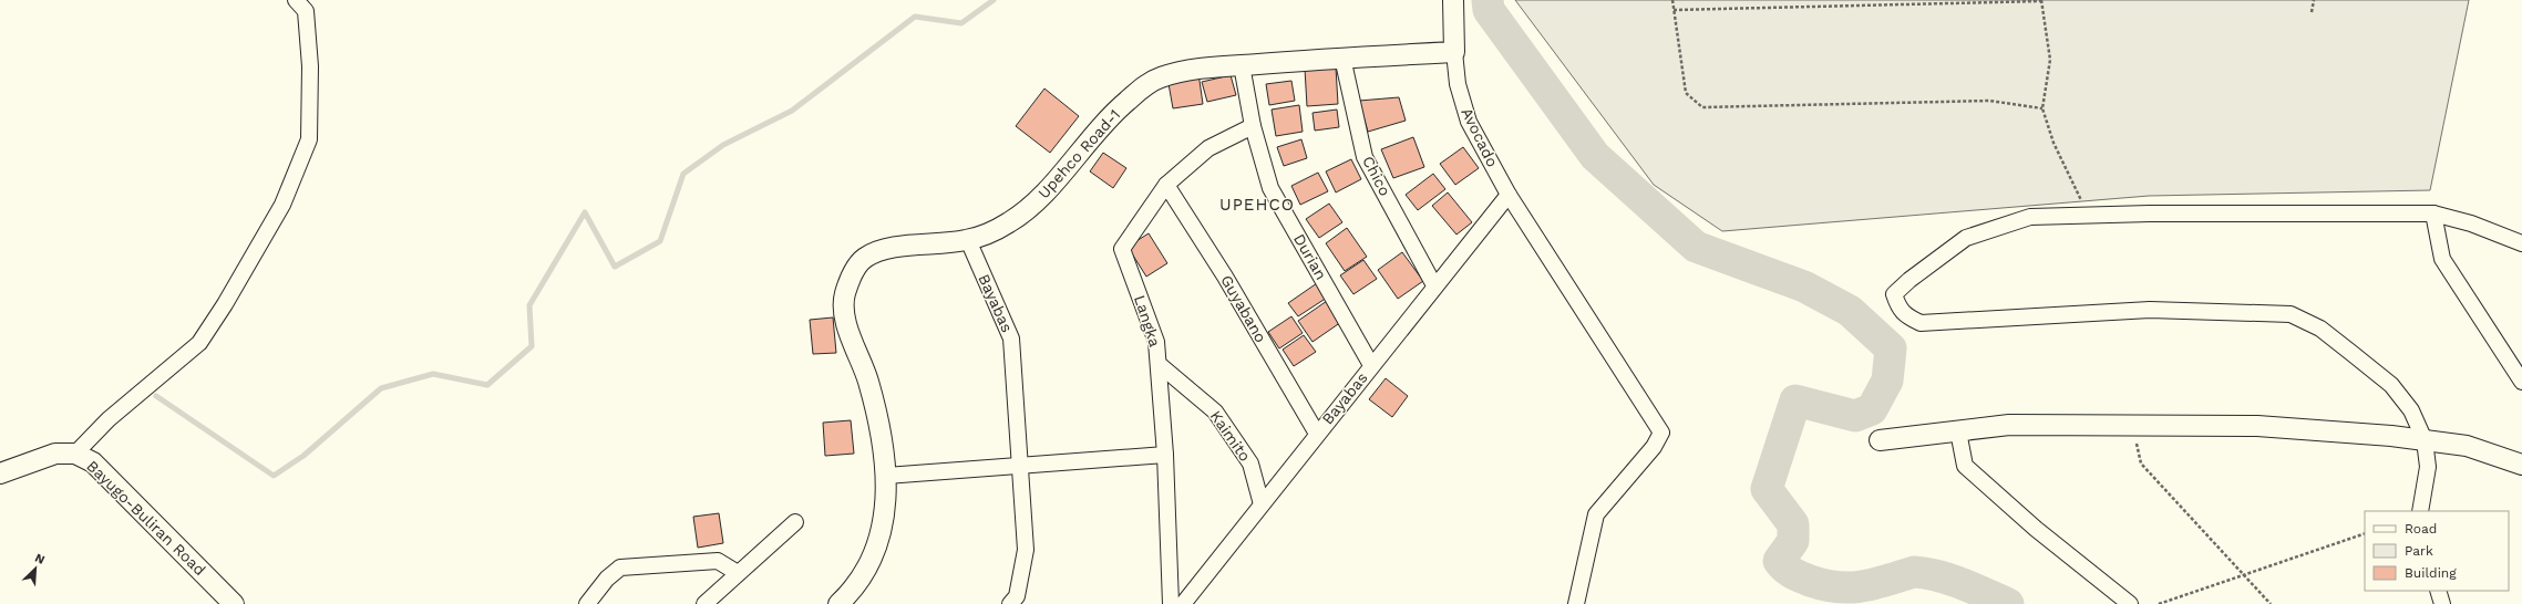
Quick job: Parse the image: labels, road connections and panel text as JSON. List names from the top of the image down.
{
  "streets": {
    "street": [
      "Avocado",
      "Upehco Road-1",
      "Chico",
      "Durian",
      "Bayabas",
      "Guyabano",
      "Langka",
      "Kaimito",
      "Bayugo-Buliran Road"
    ]
  },
  "crossings": [
    ["Avocado", "Upehco Road-1"],
    ["Avocado", "Bayabas"],
    ["Upehco Road-1", "Chico"],
    ["Upehco Road-1", "Durian"],
    ["Upehco Road-1", "Bayabas"],
    ["Chico", "Bayabas"],
    ["Durian", "Bayabas"],
    ["Durian", "Langka"],
    ["Bayabas", "Guyabano"],
    ["Bayabas", "Kaimito"],
    ["Guyabano", "Langka"],
    ["Langka", "Kaimito"]
  ],
  "districts": ["UPEHCO"],
  "legend": ["Road", "Park", "Building"],
  "north": "top right"
}
